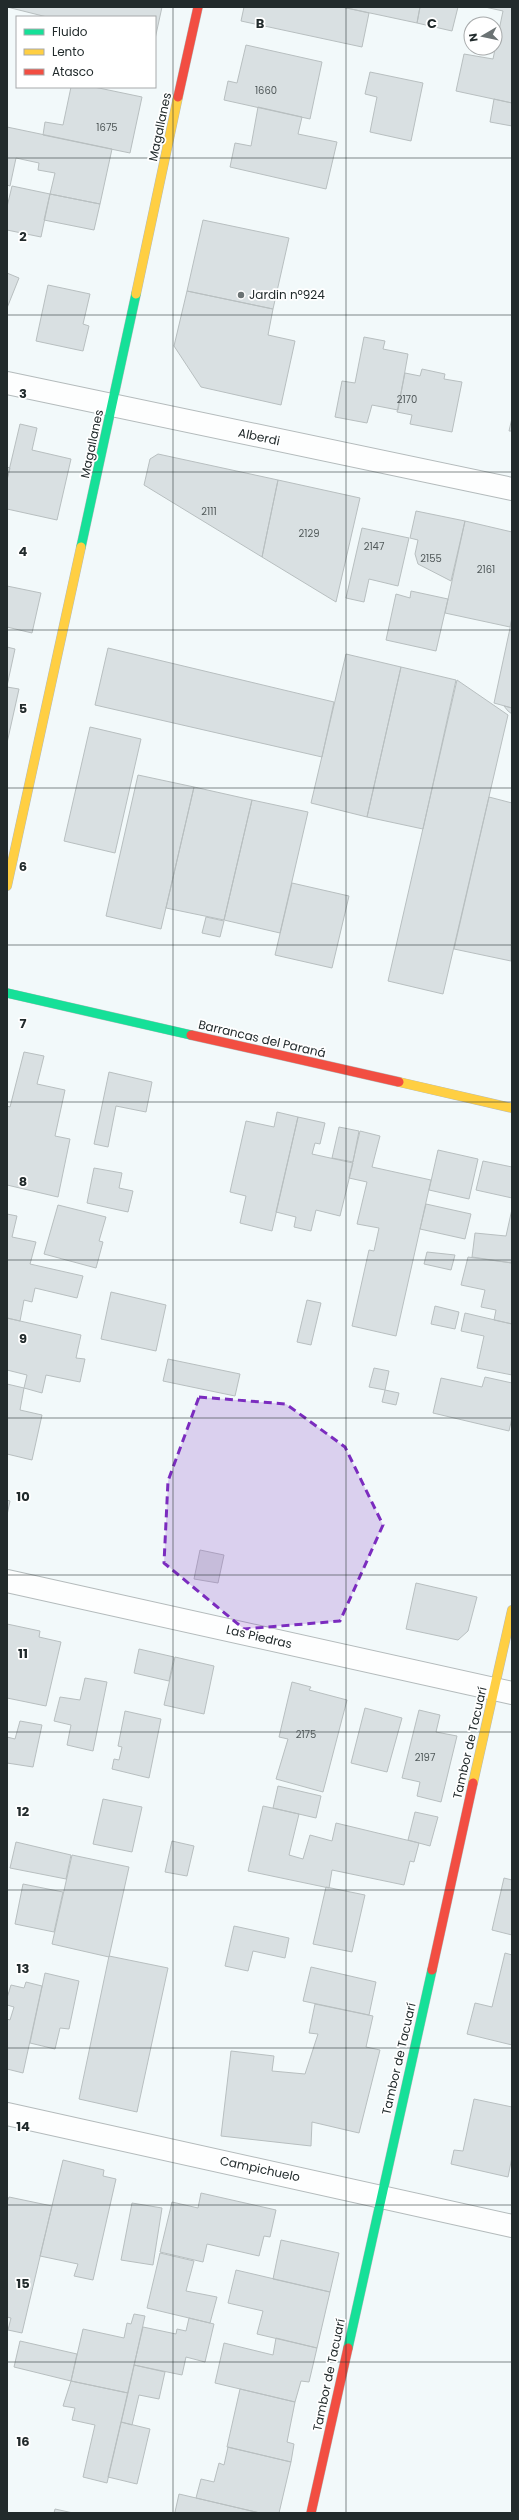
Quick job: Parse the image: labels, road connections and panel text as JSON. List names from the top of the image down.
{
  "streets": {
    "street": [
      "Magallanes",
      "Alberdi",
      "Barrancas del Paraná",
      "Las Piedras",
      "Tambor de Tacuarí",
      "Campichuelo"
    ]
  },
  "crossings": [
    ["Magallanes", "Alberdi"],
    ["Las Piedras", "Tambor de Tacuarí"],
    ["Tambor de Tacuarí", "Campichuelo"]
  ],
  "places": ["Jardin nº924"],
  "house_numbers": [
    "1660",
    "1675",
    "2170",
    "2111",
    "2129",
    "2147",
    "2155",
    "2161",
    "2175",
    "2197"
  ],
  "legend": ["Fluido", "Lento", "Atasco"],
  "north": "left",
  "grid": {
    "columns": ["B", "C"],
    "rows": [
      "2",
      "3",
      "4",
      "5",
      "6",
      "7",
      "8",
      "9",
      "10",
      "11",
      "12",
      "13",
      "14",
      "15",
      "16"
    ]
  }
}
